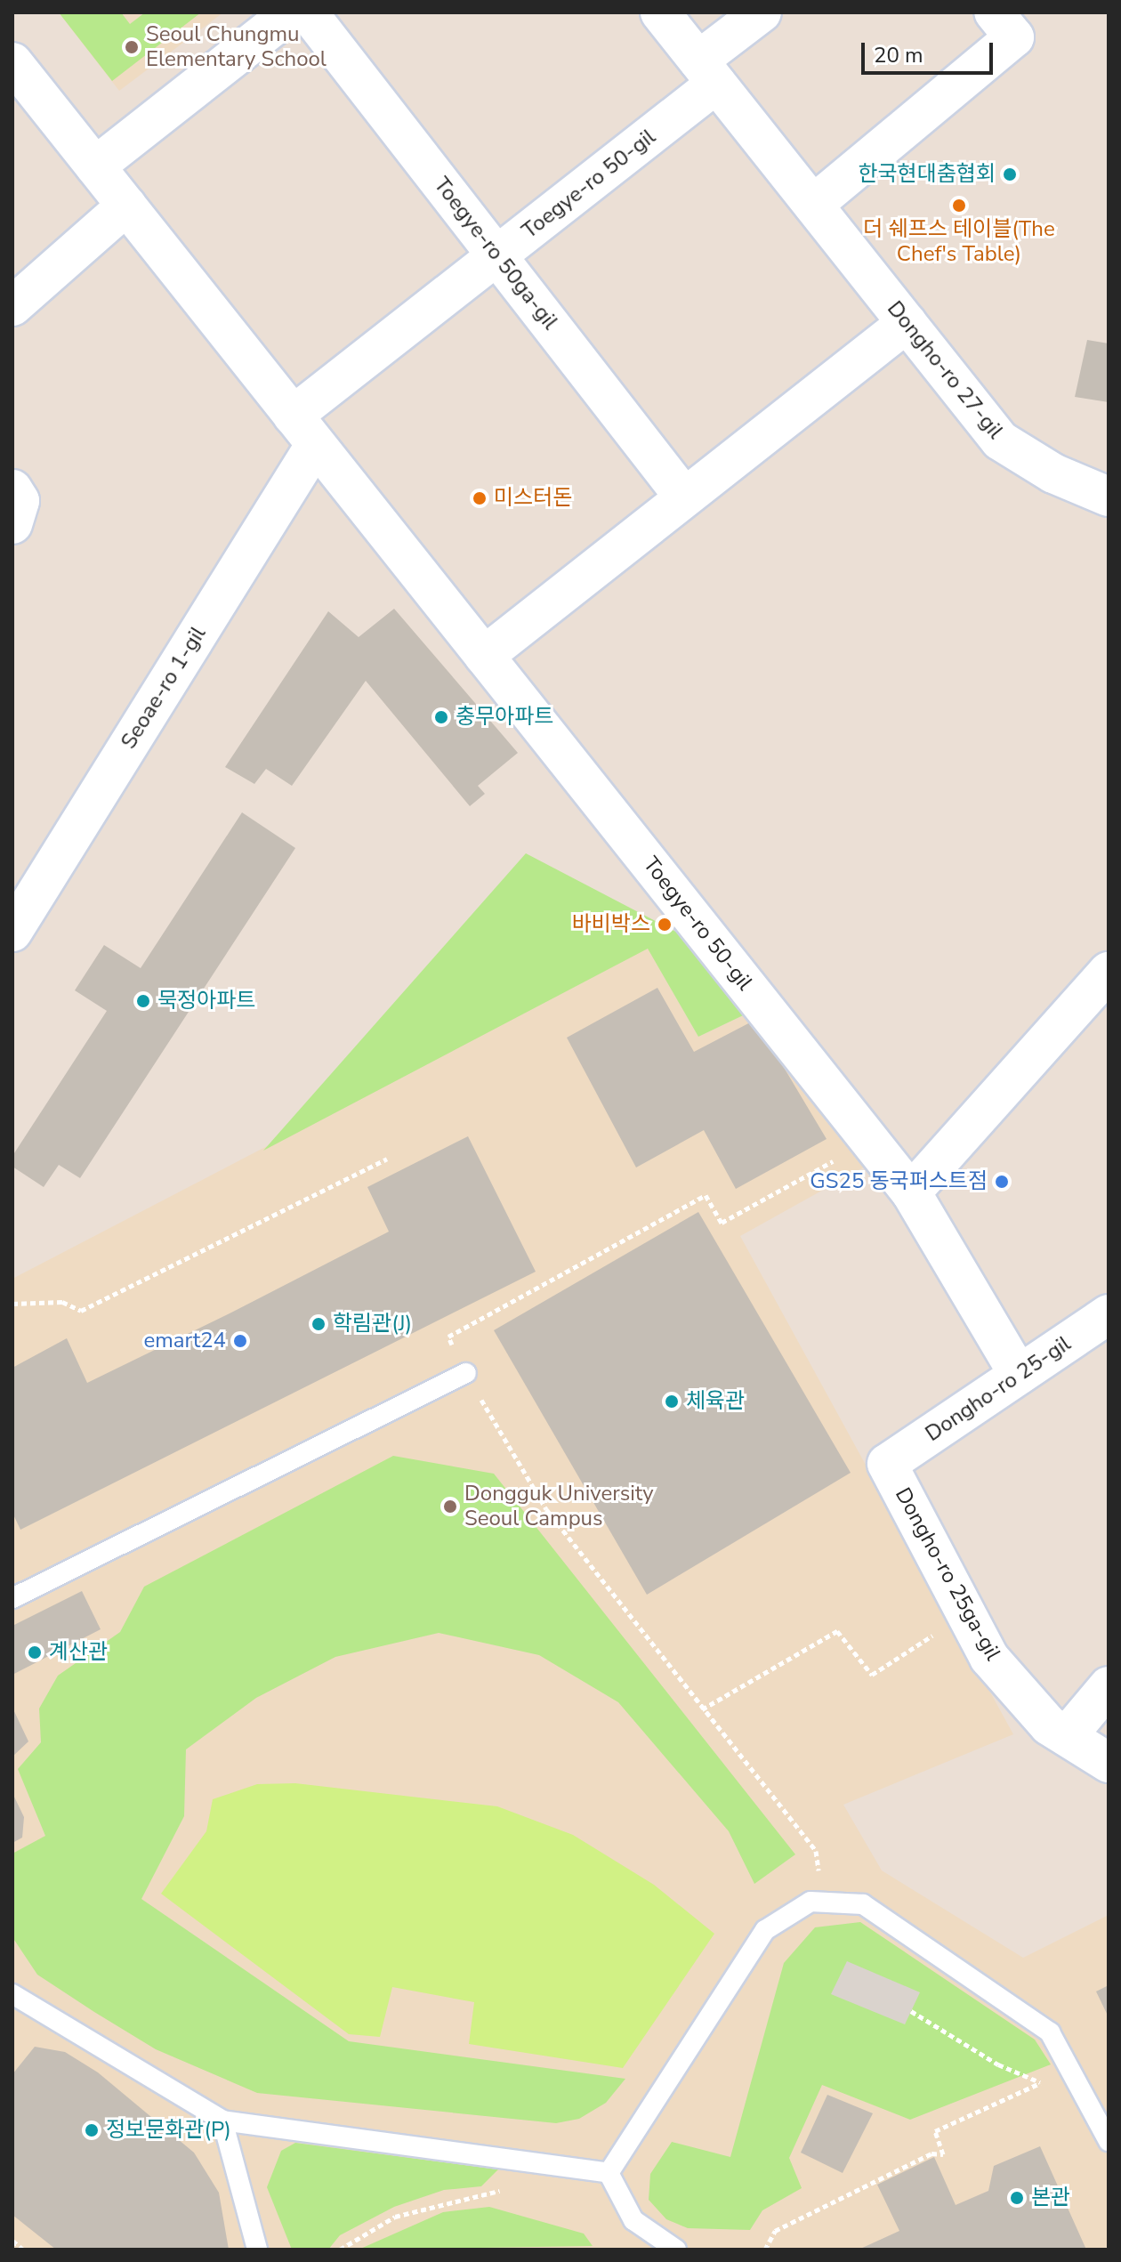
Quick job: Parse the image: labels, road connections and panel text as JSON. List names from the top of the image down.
{
  "streets": {
    "street": [
      "Toegye-ro 50-gil",
      "Toegye-ro 50ga-gil",
      "Dongho-ro 27-gil",
      "Seoae-ro 1-gil",
      "Dongho-ro 25-gil",
      "Dongho-ro 25ga-gil"
    ]
  },
  "crossings": [
    ["Toegye-ro 50-gil", "Toegye-ro 50ga-gil"],
    ["Toegye-ro 50-gil", "Dongho-ro 27-gil"],
    ["Toegye-ro 50-gil", "Seoae-ro 1-gil"],
    ["Toegye-ro 50-gil", "Dongho-ro 25-gil"],
    ["Dongho-ro 25-gil", "Dongho-ro 25ga-gil"]
  ],
  "places": [
    "Seoul Chungmu Elementary School",
    "한국현대춤협회",
    "더 쉐프스 테이블(The Chef's Table)",
    "미스터돈",
    "충무아파트",
    "바비박스",
    "묵정아파트",
    "GS25 동국퍼스트점",
    "학림관(J)",
    "emart24",
    "체육관",
    "Dongguk University Seoul Campus",
    "계산관",
    "정보문화관(P)",
    "본관"
  ],
  "scale_bar": "20 m"
}
